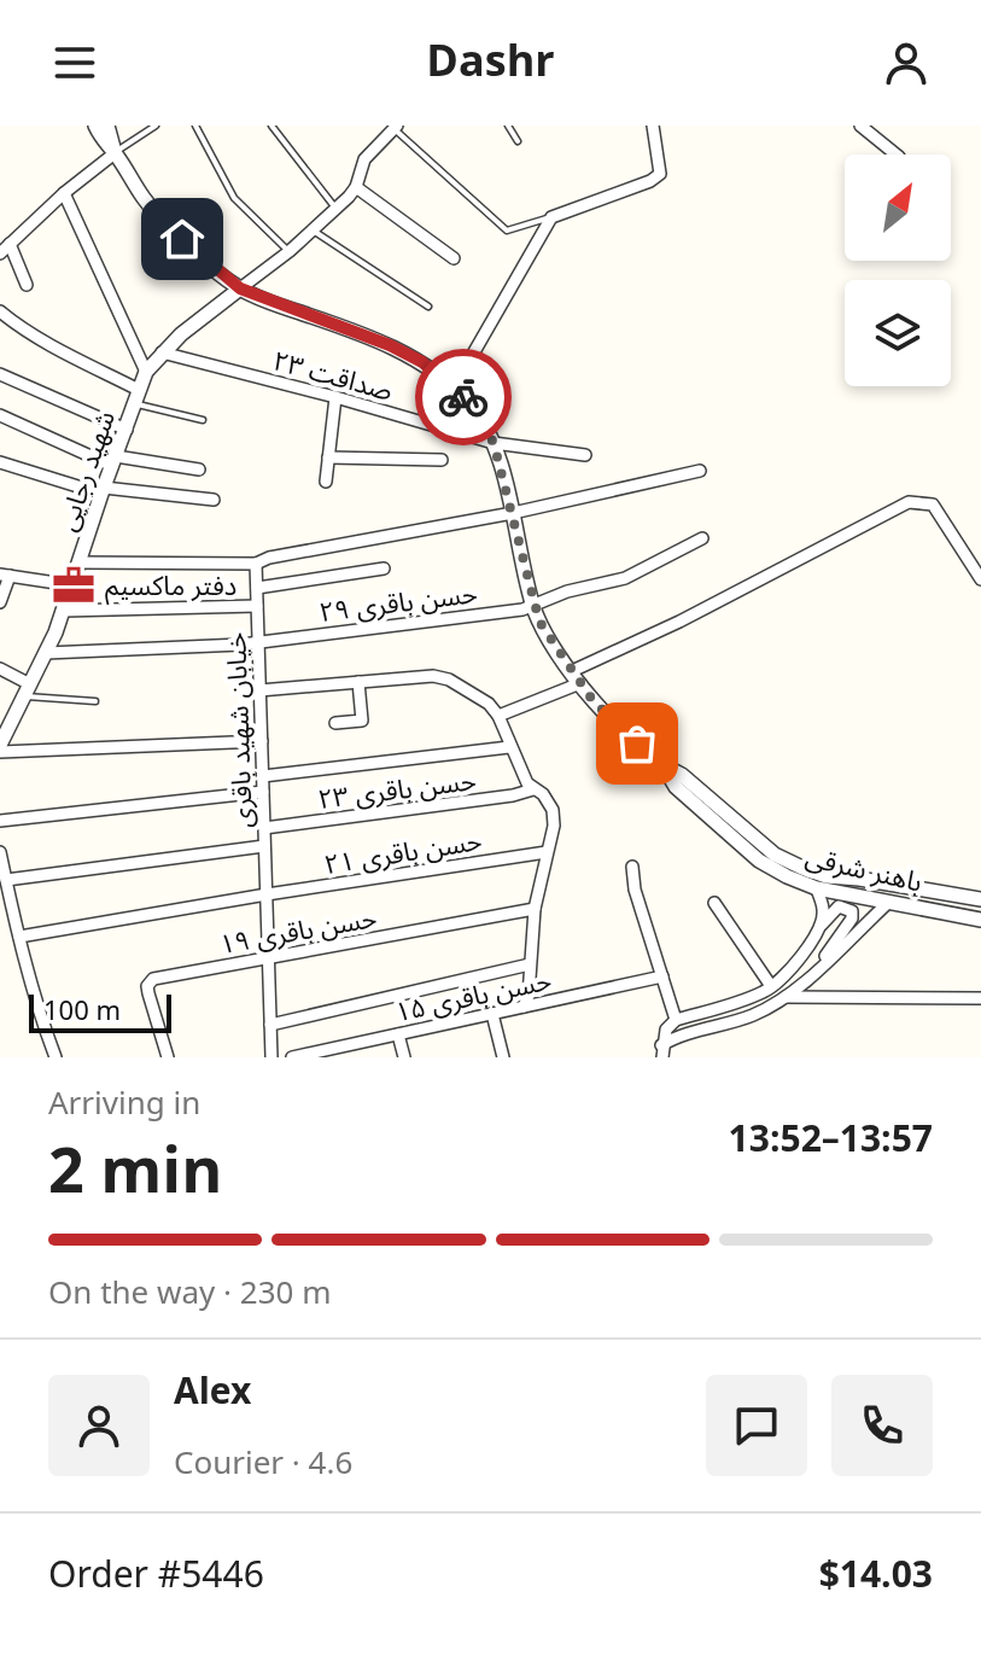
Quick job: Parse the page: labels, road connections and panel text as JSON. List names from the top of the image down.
{
  "streets": {
    "street": [
      "صداقت ۲۳",
      "شهید رجایی",
      "حسن باقری ۲۹",
      "خیابان شهید باقری",
      "حسن باقری ۲۳",
      "حسن باقری ۲۱",
      "باهنر شرقی",
      "حسن باقری ۱۹",
      "حسن باقری ۱۵"
    ]
  },
  "crossings": [
    ["صداقت ۲۳", "شهید رجایی"],
    ["صداقت ۲۳", "باهنر شرقی"],
    ["شهید رجایی", "حسن باقری ۲۹"],
    ["شهید رجایی", "باهنر شرقی"],
    ["حسن باقری ۲۹", "خیابان شهید باقری"],
    ["حسن باقری ۲۹", "باهنر شرقی"],
    ["خیابان شهید باقری", "حسن باقری ۲۳"],
    ["خیابان شهید باقری", "حسن باقری ۲۱"],
    ["خیابان شهید باقری", "حسن باقری ۱۹"]
  ],
  "places": {
    "office": ["دفتر ماکسیم"]
  },
  "scale_bar": "100 m",
  "north": "top right",
  "page": {
    "header": "Dashr",
    "scale": "100 m",
    "heading": ["2 min", "Arriving in", "13:52–13:57"],
    "panel": [
      "Alex",
      "Courier · 4.6",
      "Order #5446",
      "$14.03"
    ],
    "bar": "On the way · 230 m"
  }
}
